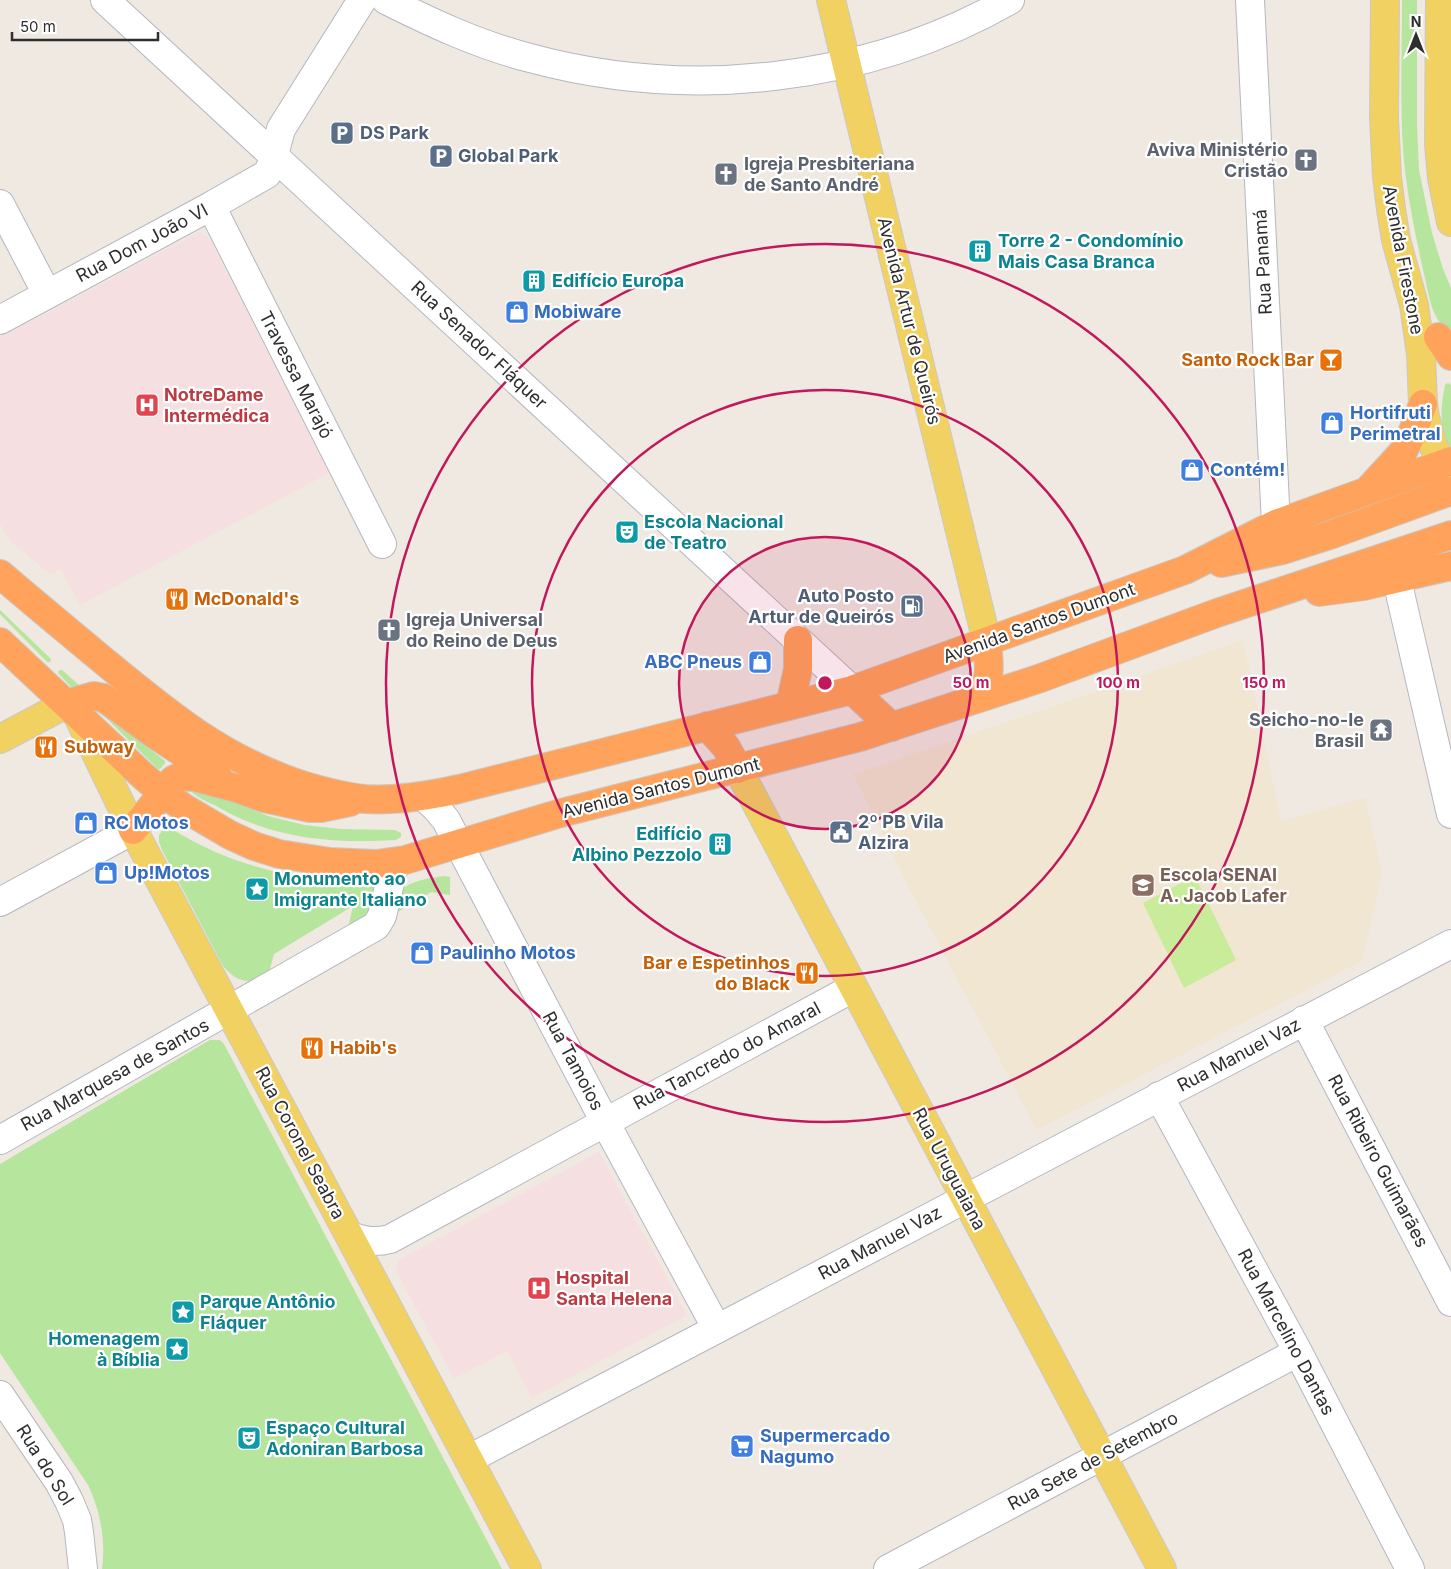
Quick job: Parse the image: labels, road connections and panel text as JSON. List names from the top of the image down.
{
  "streets": {
    "highway": ["Avenida Santos Dumont"],
    "main road": [
      "Avenida Firestone",
      "Avenida Artur de Queirós",
      "Rua Coronel Seabra",
      "Rua Uruguaiana"
    ],
    "street": [
      "Rua Dom João VI",
      "Rua Panamá",
      "Rua Senador Fláquer",
      "Travessa Marajó",
      "Rua Manuel Vaz",
      "Rua Tancredo do Amaral",
      "Rua Tamoios",
      "Rua Marquesa de Santos",
      "Rua Ribeiro Guimarães",
      "Rua Marcelino Dantas",
      "Rua Sete de Setembro",
      "Rua do Sol"
    ]
  },
  "crossings": [
    ["Rua Dom João VI", "Rua Senador Fláquer"],
    ["Rua Dom João VI", "Travessa Marajó"],
    ["Avenida Firestone", "Avenida Santos Dumont"],
    ["Rua Panamá", "Avenida Santos Dumont"],
    ["Avenida Artur de Queirós", "Avenida Santos Dumont"],
    ["Rua Senador Fláquer", "Avenida Santos Dumont"],
    ["Avenida Santos Dumont", "Rua Tamoios"],
    ["Avenida Santos Dumont", "Rua Marquesa de Santos"],
    ["Avenida Santos Dumont", "Rua Coronel Seabra"],
    ["Avenida Santos Dumont", "Rua Uruguaiana"],
    ["Rua Manuel Vaz", "Rua Tamoios"],
    ["Rua Manuel Vaz", "Rua Coronel Seabra"],
    ["Rua Manuel Vaz", "Rua Ribeiro Guimarães"],
    ["Rua Manuel Vaz", "Rua Uruguaiana"],
    ["Rua Manuel Vaz", "Rua Marcelino Dantas"],
    ["Rua Tancredo do Amaral", "Rua Tamoios"],
    ["Rua Tancredo do Amaral", "Rua Coronel Seabra"],
    ["Rua Tancredo do Amaral", "Rua Uruguaiana"],
    ["Rua Marquesa de Santos", "Rua Coronel Seabra"],
    ["Rua Uruguaiana", "Rua Sete de Setembro"],
    ["Rua Marcelino Dantas", "Rua Sete de Setembro"]
  ],
  "places": {
    "parking": ["DS Park", "Global Park"],
    "church": ["Aviva Ministério Cristão", "Igreja Presbiteriana de Santo André", "Igreja Universal do Reino de Deus"],
    "building": ["Torre 2 - Condomínio Mais Casa Branca", "Edifício Europa", "Edifício Albino Pezzolo"],
    "shop": [
      "Mobiware",
      "Hortifruti Perimetral",
      "Contém!",
      "ABC Pneus",
      "RC Motos",
      "Up!Motos",
      "Paulinho Motos"
    ],
    "bar": ["Santo Rock Bar"],
    "hospital": ["NotreDame Intermédica", "Hospital Santa Helena"],
    "theatre": ["Escola Nacional de Teatro", "Espaço Cultural Adoniran Barbosa"],
    "restaurant": [
      "McDonald's",
      "Subway",
      "Bar e Espetinhos do Black",
      "Habib's"
    ],
    "fuel station": ["Auto Posto Artur de Queirós"],
    "temple": ["Seicho-no-Ie Brasil"],
    "public building": ["2º PB Vila Alzira"],
    "school or university": ["Escola SENAI A. Jacob Lafer"],
    "place": ["Monumento ao Imigrante Italiano", "Parque Antônio Fláquer", "Homenagem à Bíblia"],
    "supermarket": ["Supermercado Nagumo"]
  },
  "scale_bar": "50 m",
  "north": "top",
  "rings": ["50 m", "100 m", "150 m"]
}
